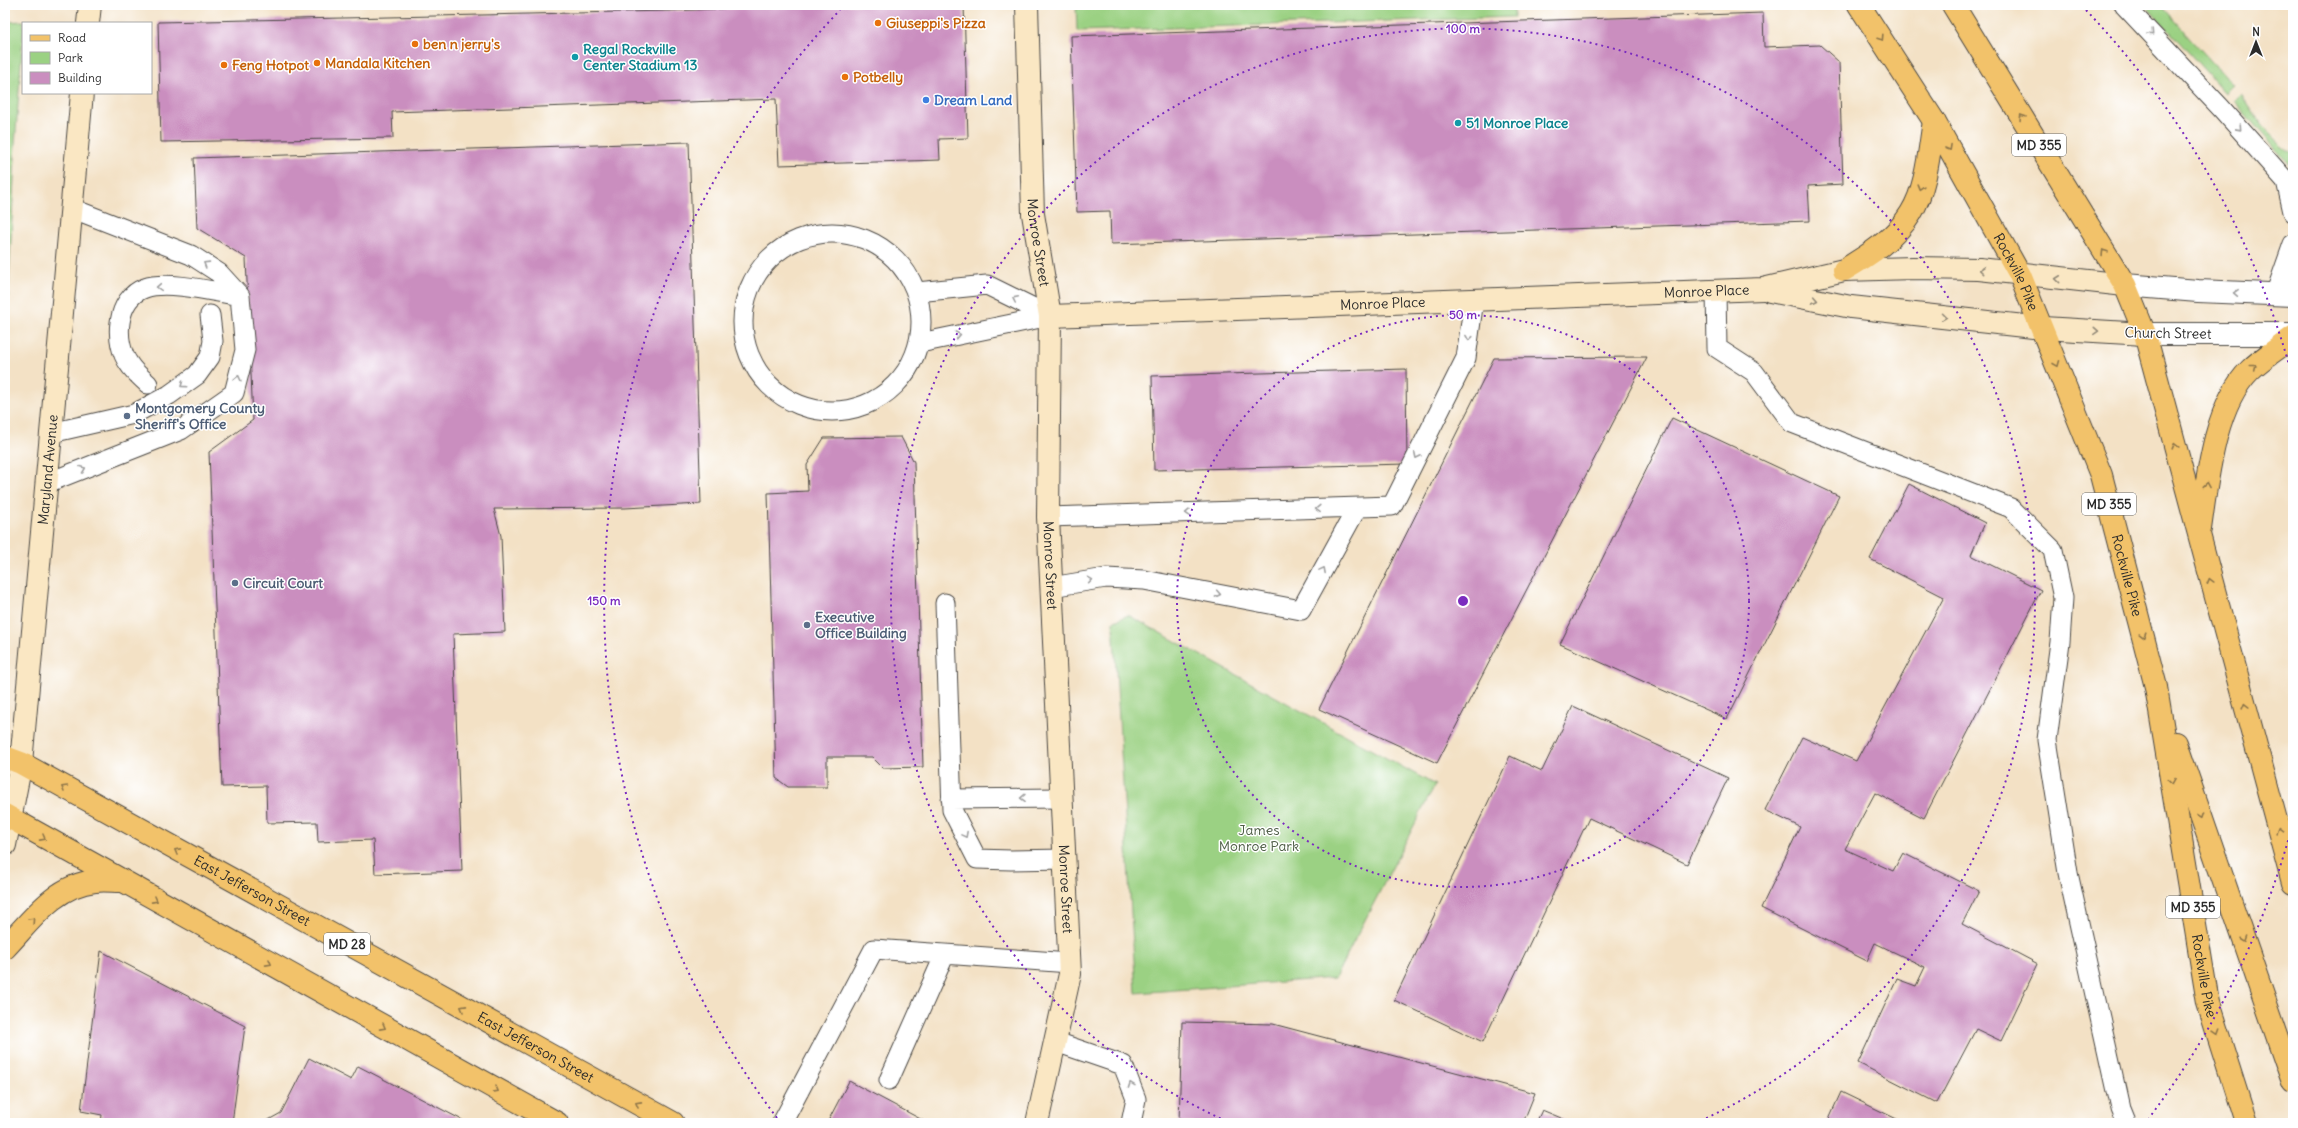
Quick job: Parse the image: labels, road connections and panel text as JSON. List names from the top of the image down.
{
  "streets": {
    "main road": [
      "MD 355",
      "Rockville Pike",
      "East Jefferson Street",
      "MD 28"
    ],
    "street": [
      "Monroe Street",
      "Monroe Place",
      "Church Street",
      "Maryland Avenue"
    ]
  },
  "crossings": [
    ["MD 355", "Monroe Place"],
    ["MD 355", "Church Street"],
    ["Monroe Street", "Monroe Place"],
    ["Rockville Pike", "Monroe Place"],
    ["Rockville Pike", "Church Street"],
    ["Monroe Place", "Church Street"],
    ["Maryland Avenue", "East Jefferson Street"]
  ],
  "one_way": ["Church Street"],
  "parks": ["James Monroe Park"],
  "places": [
    "Giuseppi's Pizza",
    "ben n jerry's",
    "Regal Rockville Center Stadium 13",
    "Mandala Kitchen",
    "Feng Hotpot",
    "Potbelly",
    "Dream Land",
    "51 Monroe Place",
    "Montgomery County Sheriff's Office",
    "Circuit Court",
    "Executive Office Building"
  ],
  "legend": ["Road", "Park", "Building"],
  "north": "top",
  "rings": ["100 m", "50 m", "150 m"]
}
